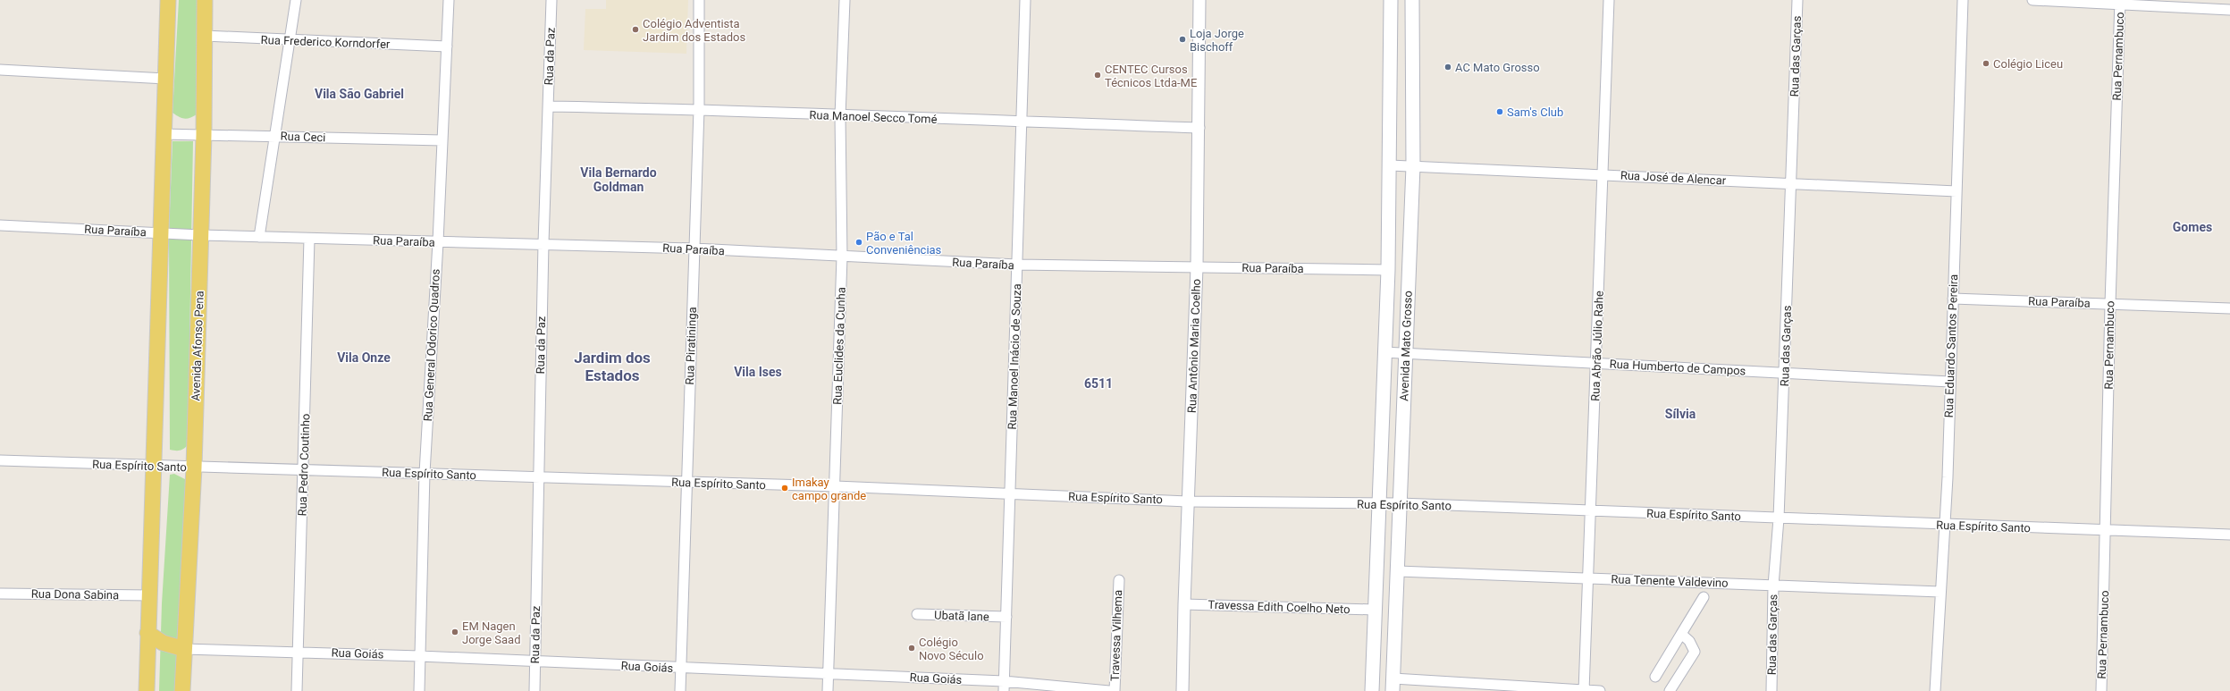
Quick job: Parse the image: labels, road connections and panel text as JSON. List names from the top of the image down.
{
  "streets": {
    "main road": ["Avenida Afonso Pena", "Avenida Mato Grosso"],
    "street": [
      "Rua Frederico Korndorfer",
      "Rua da Paz",
      "Rua das Garças",
      "Rua Pernambuco",
      "Rua Manoel Secco Tomé",
      "Rua Ceci",
      "Rua José de Alencar",
      "Rua Paraíba",
      "Rua General Odorico Quadros",
      "Rua Piratininga",
      "Rua Euclides da Cunha",
      "Rua Antônio Maria Coelho",
      "Rua Abrão Júlio Rahe",
      "Rua Eduardo Santos Pereira",
      "Rua Manoel Inácio de Souza",
      "Rua Humberto de Campos",
      "Rua Pedro Coutinho",
      "Rua Espírito Santo",
      "Rua Tenente Valdevino",
      "Rua Dona Sabina",
      "Travessa Edith Coelho Neto",
      "Ubatã lane",
      "Travessa Vilhema",
      "Rua Goiás"
    ]
  },
  "crossings": [
    ["Rua Frederico Korndorfer", "Rua General Odorico Quadros"],
    ["Rua Frederico Korndorfer", "Avenida Afonso Pena"],
    ["Rua da Paz", "Rua Manoel Secco Tomé"],
    ["Rua da Paz", "Rua Paraíba"],
    ["Rua da Paz", "Rua Espírito Santo"],
    ["Rua da Paz", "Rua Goiás"],
    ["Rua das Garças", "Rua José de Alencar"],
    ["Rua das Garças", "Rua Humberto de Campos"],
    ["Rua das Garças", "Rua Espírito Santo"],
    ["Rua das Garças", "Rua Tenente Valdevino"],
    ["Rua Pernambuco", "Rua Paraíba"],
    ["Rua Pernambuco", "Rua Espírito Santo"],
    ["Rua Manoel Secco Tomé", "Rua Piratininga"],
    ["Rua Manoel Secco Tomé", "Rua Euclides da Cunha"],
    ["Rua Manoel Secco Tomé", "Rua Antônio Maria Coelho"],
    ["Rua Manoel Secco Tomé", "Rua Manoel Inácio de Souza"],
    ["Rua Ceci", "Rua General Odorico Quadros"],
    ["Rua Ceci", "Avenida Afonso Pena"],
    ["Rua José de Alencar", "Avenida Mato Grosso"],
    ["Rua José de Alencar", "Rua Abrão Júlio Rahe"],
    ["Rua José de Alencar", "Rua Eduardo Santos Pereira"],
    ["Rua Paraíba", "Rua General Odorico Quadros"],
    ["Rua Paraíba", "Avenida Afonso Pena"],
    ["Rua Paraíba", "Rua Piratininga"],
    ["Rua Paraíba", "Rua Euclides da Cunha"],
    ["Rua Paraíba", "Rua Antônio Maria Coelho"],
    ["Rua Paraíba", "Avenida Mato Grosso"],
    ["Rua Paraíba", "Rua Eduardo Santos Pereira"],
    ["Rua Paraíba", "Rua Manoel Inácio de Souza"],
    ["Rua Paraíba", "Rua Pedro Coutinho"],
    ["Rua General Odorico Quadros", "Rua Espírito Santo"],
    ["Rua General Odorico Quadros", "Rua Goiás"],
    ["Avenida Afonso Pena", "Rua Espírito Santo"],
    ["Avenida Afonso Pena", "Rua Goiás"],
    ["Rua Piratininga", "Rua Espírito Santo"],
    ["Rua Piratininga", "Rua Goiás"],
    ["Rua Euclides da Cunha", "Rua Espírito Santo"],
    ["Rua Euclides da Cunha", "Rua Goiás"],
    ["Rua Antônio Maria Coelho", "Rua Espírito Santo"],
    ["Rua Antônio Maria Coelho", "Travessa Edith Coelho Neto"],
    ["Avenida Mato Grosso", "Rua Humberto de Campos"],
    ["Avenida Mato Grosso", "Rua Espírito Santo"],
    ["Avenida Mato Grosso", "Rua Tenente Valdevino"],
    ["Avenida Mato Grosso", "Travessa Edith Coelho Neto"],
    ["Rua Abrão Júlio Rahe", "Rua Humberto de Campos"],
    ["Rua Abrão Júlio Rahe", "Rua Espírito Santo"],
    ["Rua Abrão Júlio Rahe", "Rua Tenente Valdevino"],
    ["Rua Eduardo Santos Pereira", "Rua Humberto de Campos"],
    ["Rua Eduardo Santos Pereira", "Rua Espírito Santo"],
    ["Rua Eduardo Santos Pereira", "Rua Tenente Valdevino"],
    ["Rua Manoel Inácio de Souza", "Rua Espírito Santo"],
    ["Rua Manoel Inácio de Souza", "Ubatã lane"],
    ["Rua Manoel Inácio de Souza", "Rua Goiás"],
    ["Rua Pedro Coutinho", "Rua Espírito Santo"],
    ["Rua Pedro Coutinho", "Rua Goiás"]
  ],
  "districts": [
    "Vila São Gabriel",
    "Vila Bernardo Goldman",
    "Gomes",
    "Vila Onze",
    "Jardim dos Estados",
    "Vila Ises",
    "6511",
    "Sílvia"
  ],
  "places": [
    "Colégio Adventista Jardim dos Estados",
    "Loja Jorge Bischoff",
    "Colégio Liceu",
    "AC Mato Grosso",
    "CENTEC Cursos Técnicos Ltda-ME",
    "Sam's Club",
    "Pão e Tal Conveniências",
    "Imakay campo grande",
    "EM Nagen Jorge Saad",
    "Colégio Novo Século"
  ]
}
